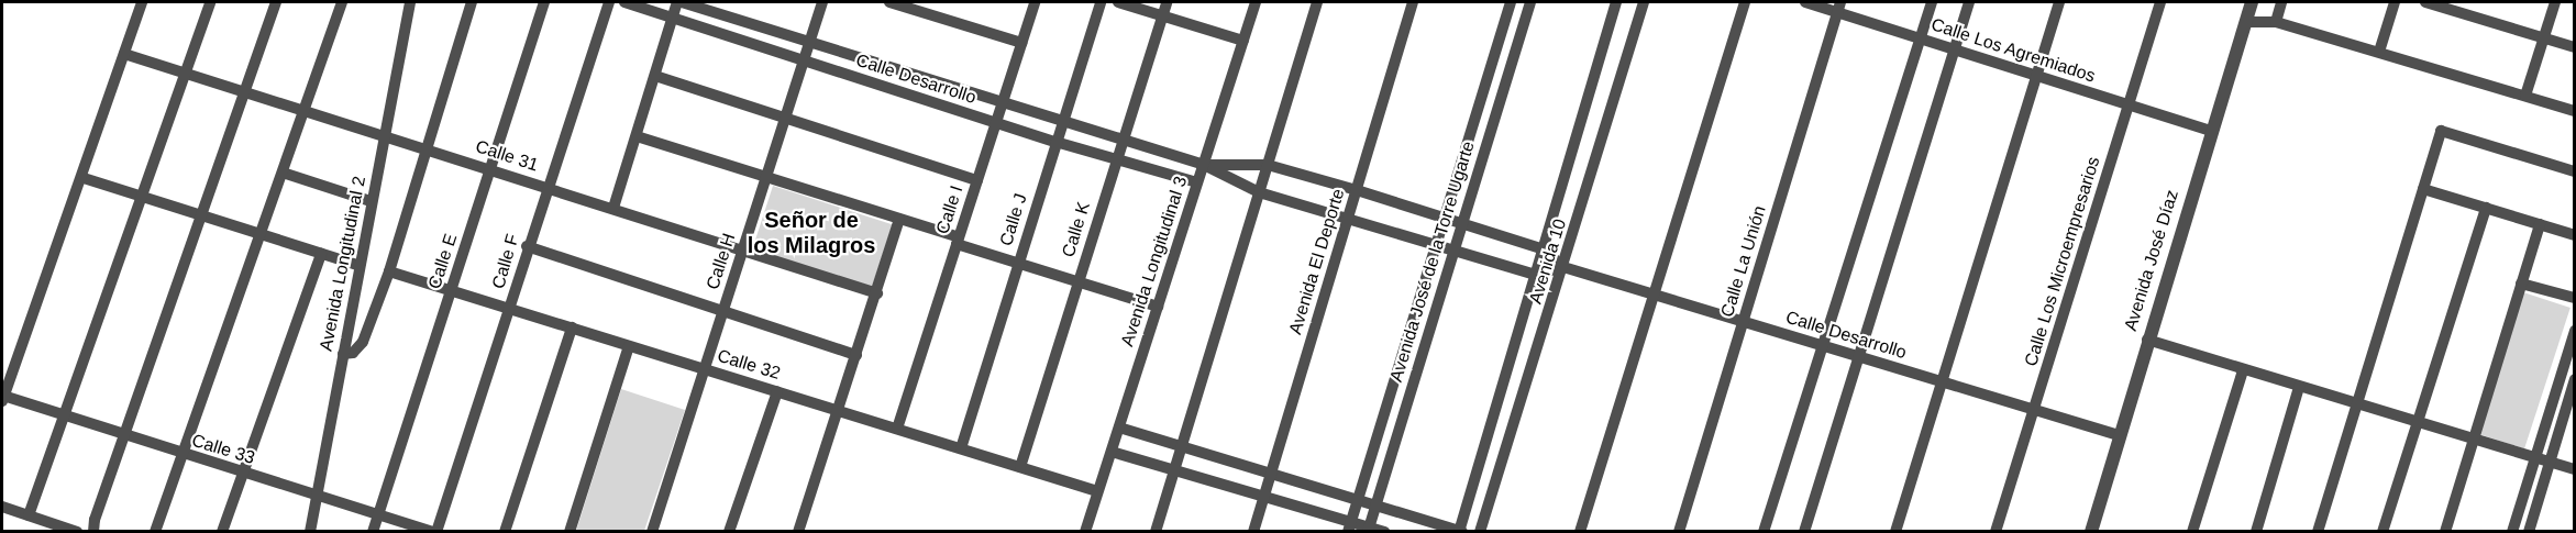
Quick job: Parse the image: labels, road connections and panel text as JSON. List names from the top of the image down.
{
  "streets": {
    "street": [
      "Calle Los Agremiados",
      "Calle Desarrollo",
      "Calle 31",
      "Calle I",
      "Calle J",
      "Calle K",
      "Avenida José Díaz",
      "Calle E",
      "Calle F",
      "Calle H",
      "Avenida Longitudinal 3",
      "Avenida El Deporte",
      "Avenida José de la Torre Ugarte",
      "Avenida 10",
      "Calle La Unión",
      "Calle Los Microempresarios",
      "Avenida Longitudinal 2",
      "Calle 32",
      "Calle 33"
    ]
  },
  "crossings": [
    ["Calle Los Agremiados", "Avenida José Díaz"],
    ["Calle Los Agremiados", "Calle La Unión"],
    ["Calle Los Agremiados", "Calle Los Microempresarios"],
    ["Calle Desarrollo", "Calle I"],
    ["Calle Desarrollo", "Calle J"],
    ["Calle Desarrollo", "Calle K"],
    ["Calle Desarrollo", "Avenida José Díaz"],
    ["Calle Desarrollo", "Calle H"],
    ["Calle Desarrollo", "Avenida Longitudinal 3"],
    ["Calle Desarrollo", "Avenida El Deporte"],
    ["Calle Desarrollo", "Avenida José de la Torre Ugarte"],
    ["Calle Desarrollo", "Avenida 10"],
    ["Calle Desarrollo", "Calle La Unión"],
    ["Calle Desarrollo", "Calle Los Microempresarios"],
    ["Calle 31", "Calle E"],
    ["Calle 31", "Calle F"],
    ["Calle 31", "Calle H"],
    ["Calle 31", "Avenida Longitudinal 2"],
    ["Calle I", "Calle 32"],
    ["Calle J", "Calle 32"],
    ["Calle K", "Calle 32"],
    ["Calle E", "Calle 32"],
    ["Calle E", "Calle 33"],
    ["Calle F", "Calle 32"],
    ["Calle F", "Calle 33"],
    ["Calle H", "Calle 32"],
    ["Avenida Longitudinal 3", "Calle 32"],
    ["Avenida Longitudinal 2", "Calle 33"]
  ],
  "districts": ["Señor de los Milagros"]
}
